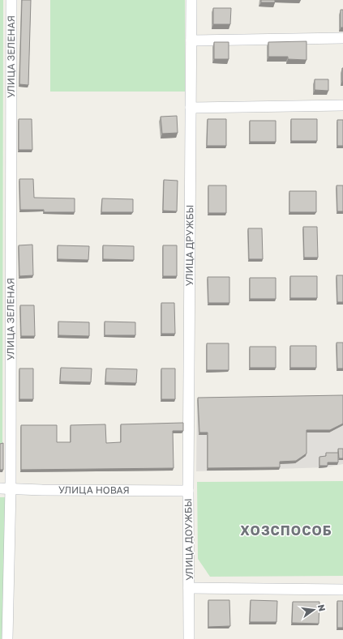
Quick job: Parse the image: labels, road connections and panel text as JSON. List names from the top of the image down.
{
  "streets": {
    "street": [
      "УЛИЦА ЗЕЛЕНАЯ",
      "УЛИЦА ДРУЖБЫ",
      "УЛИЦА НОВАЯ",
      "УЛИЦА ДОУЖБЫ"
    ]
  },
  "crossings": [
    ["УЛИЦА ЗЕЛЕНАЯ", "УЛИЦА НОВАЯ"],
    ["УЛИЦА ДРУЖБЫ", "УЛИЦА НОВАЯ"],
    ["УЛИЦА ДРУЖБЫ", "УЛИЦА ДОУЖБЫ"],
    ["УЛИЦА НОВАЯ", "УЛИЦА ДОУЖБЫ"]
  ],
  "districts": ["ХОЗСПОСОБ"],
  "north": "right"
}
